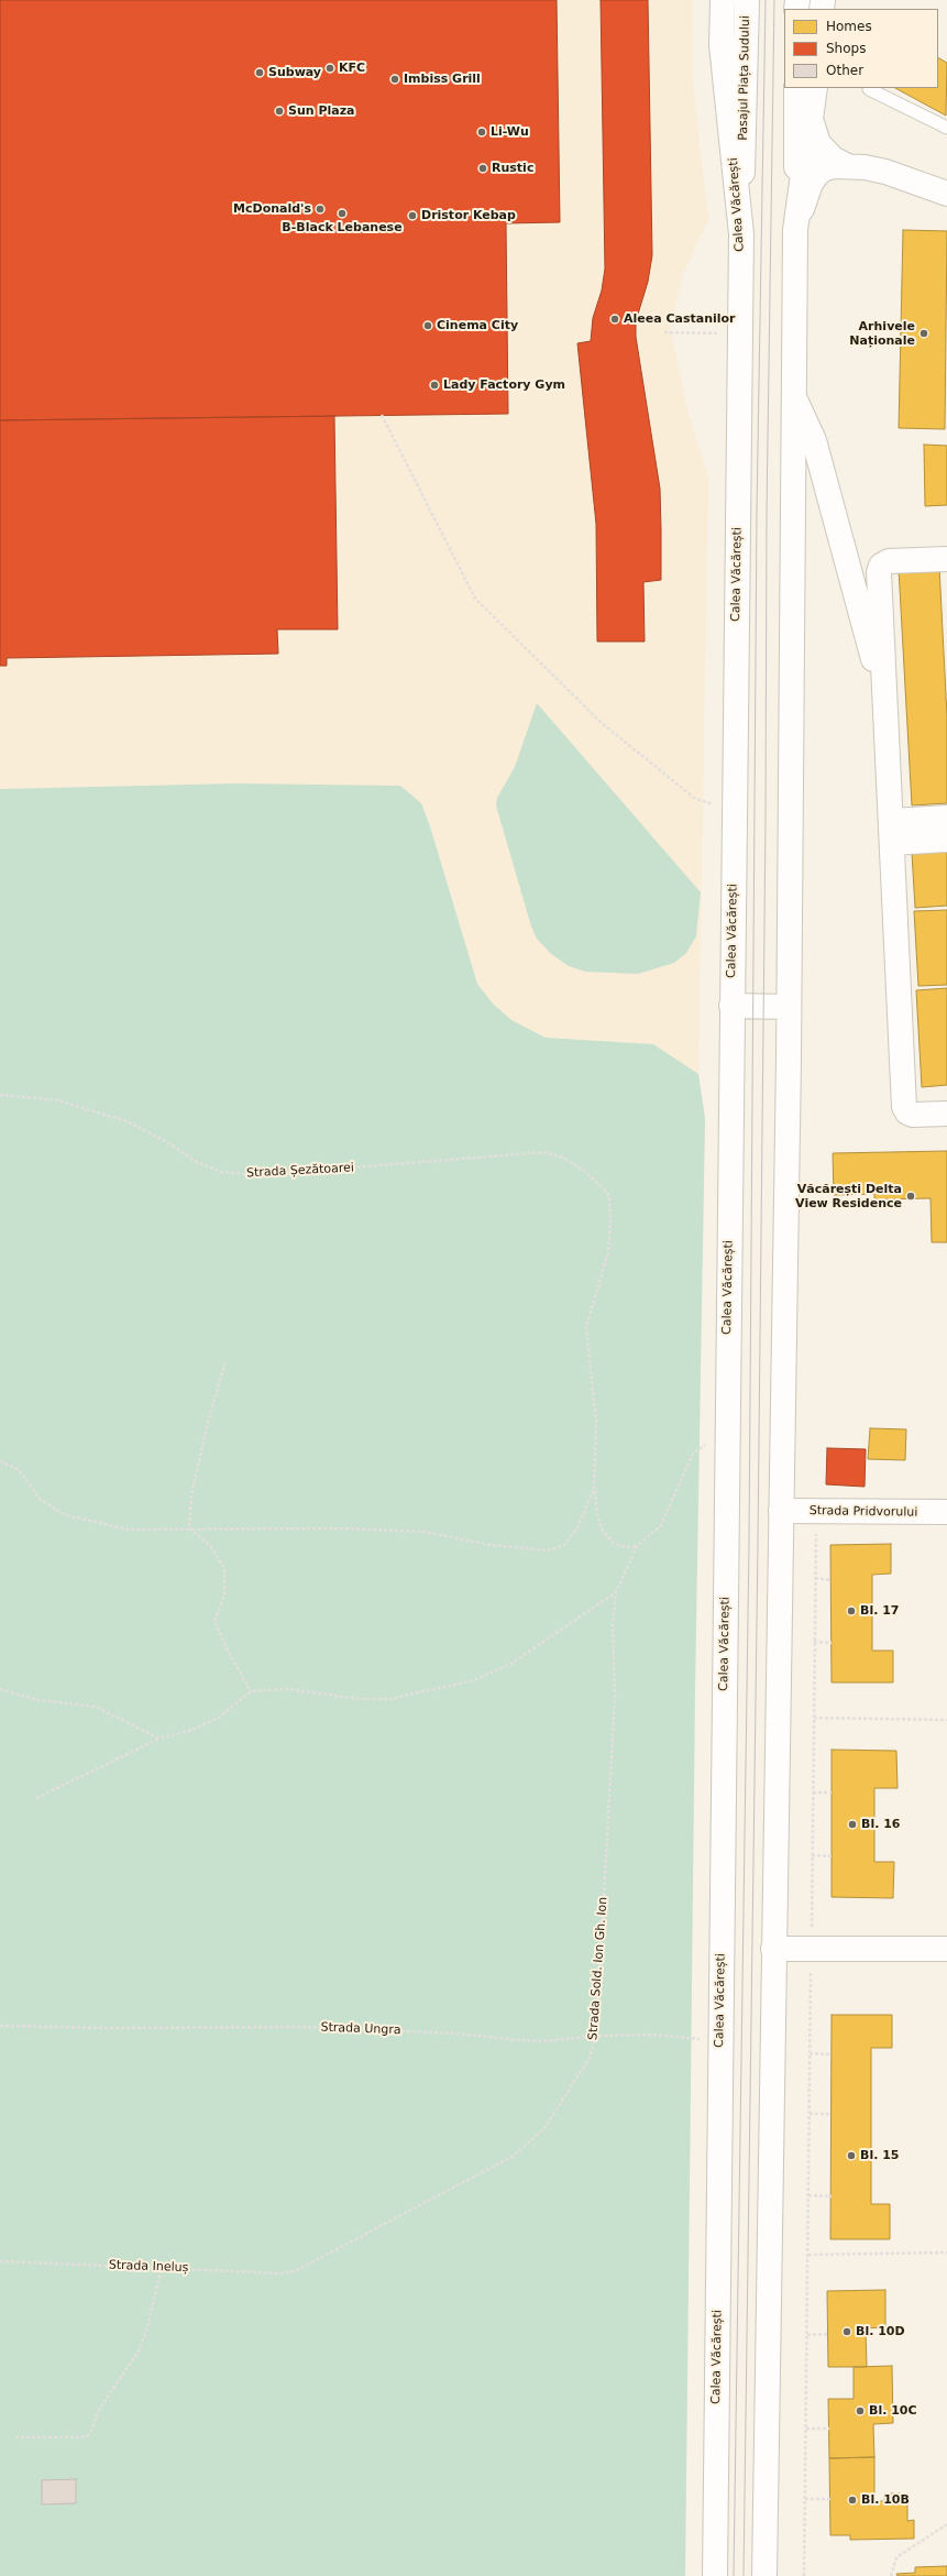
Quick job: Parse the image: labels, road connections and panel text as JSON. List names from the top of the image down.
{
  "streets": {
    "main road": ["Pasajul Piața Sudului", "Calea Văcărești", "Strada Pridvorului"],
    "path": [
      "Strada Șezătoarei",
      "Strada Sold. Ion Gh. Ion",
      "Strada Ungra",
      "Strada Ineluș"
    ]
  },
  "crossings": [
    ["Pasajul Piața Sudului", "Calea Văcărești"],
    ["Calea Văcărești", "Strada Ungra"],
    ["Strada Sold. Ion Gh. Ion", "Strada Ungra"],
    ["Strada Sold. Ion Gh. Ion", "Strada Ineluș"]
  ],
  "places": [
    "KFC",
    "Subway",
    "Imbiss Grill",
    "Sun Plaza",
    "Li-Wu",
    "Rustic",
    "McDonald's",
    "B-Black Lebanese",
    "Dristor Kebap",
    "Aleea Castanilor",
    "Cinema City",
    "Arhivele Naționale",
    "Lady Factory Gym",
    "Văcărești Delta View Residence",
    "Bl. 17",
    "Bl. 16",
    "Bl. 15",
    "Bl. 10D",
    "Bl. 10C",
    "Bl. 10B"
  ],
  "legend": ["Homes", "Shops", "Other"]
}
